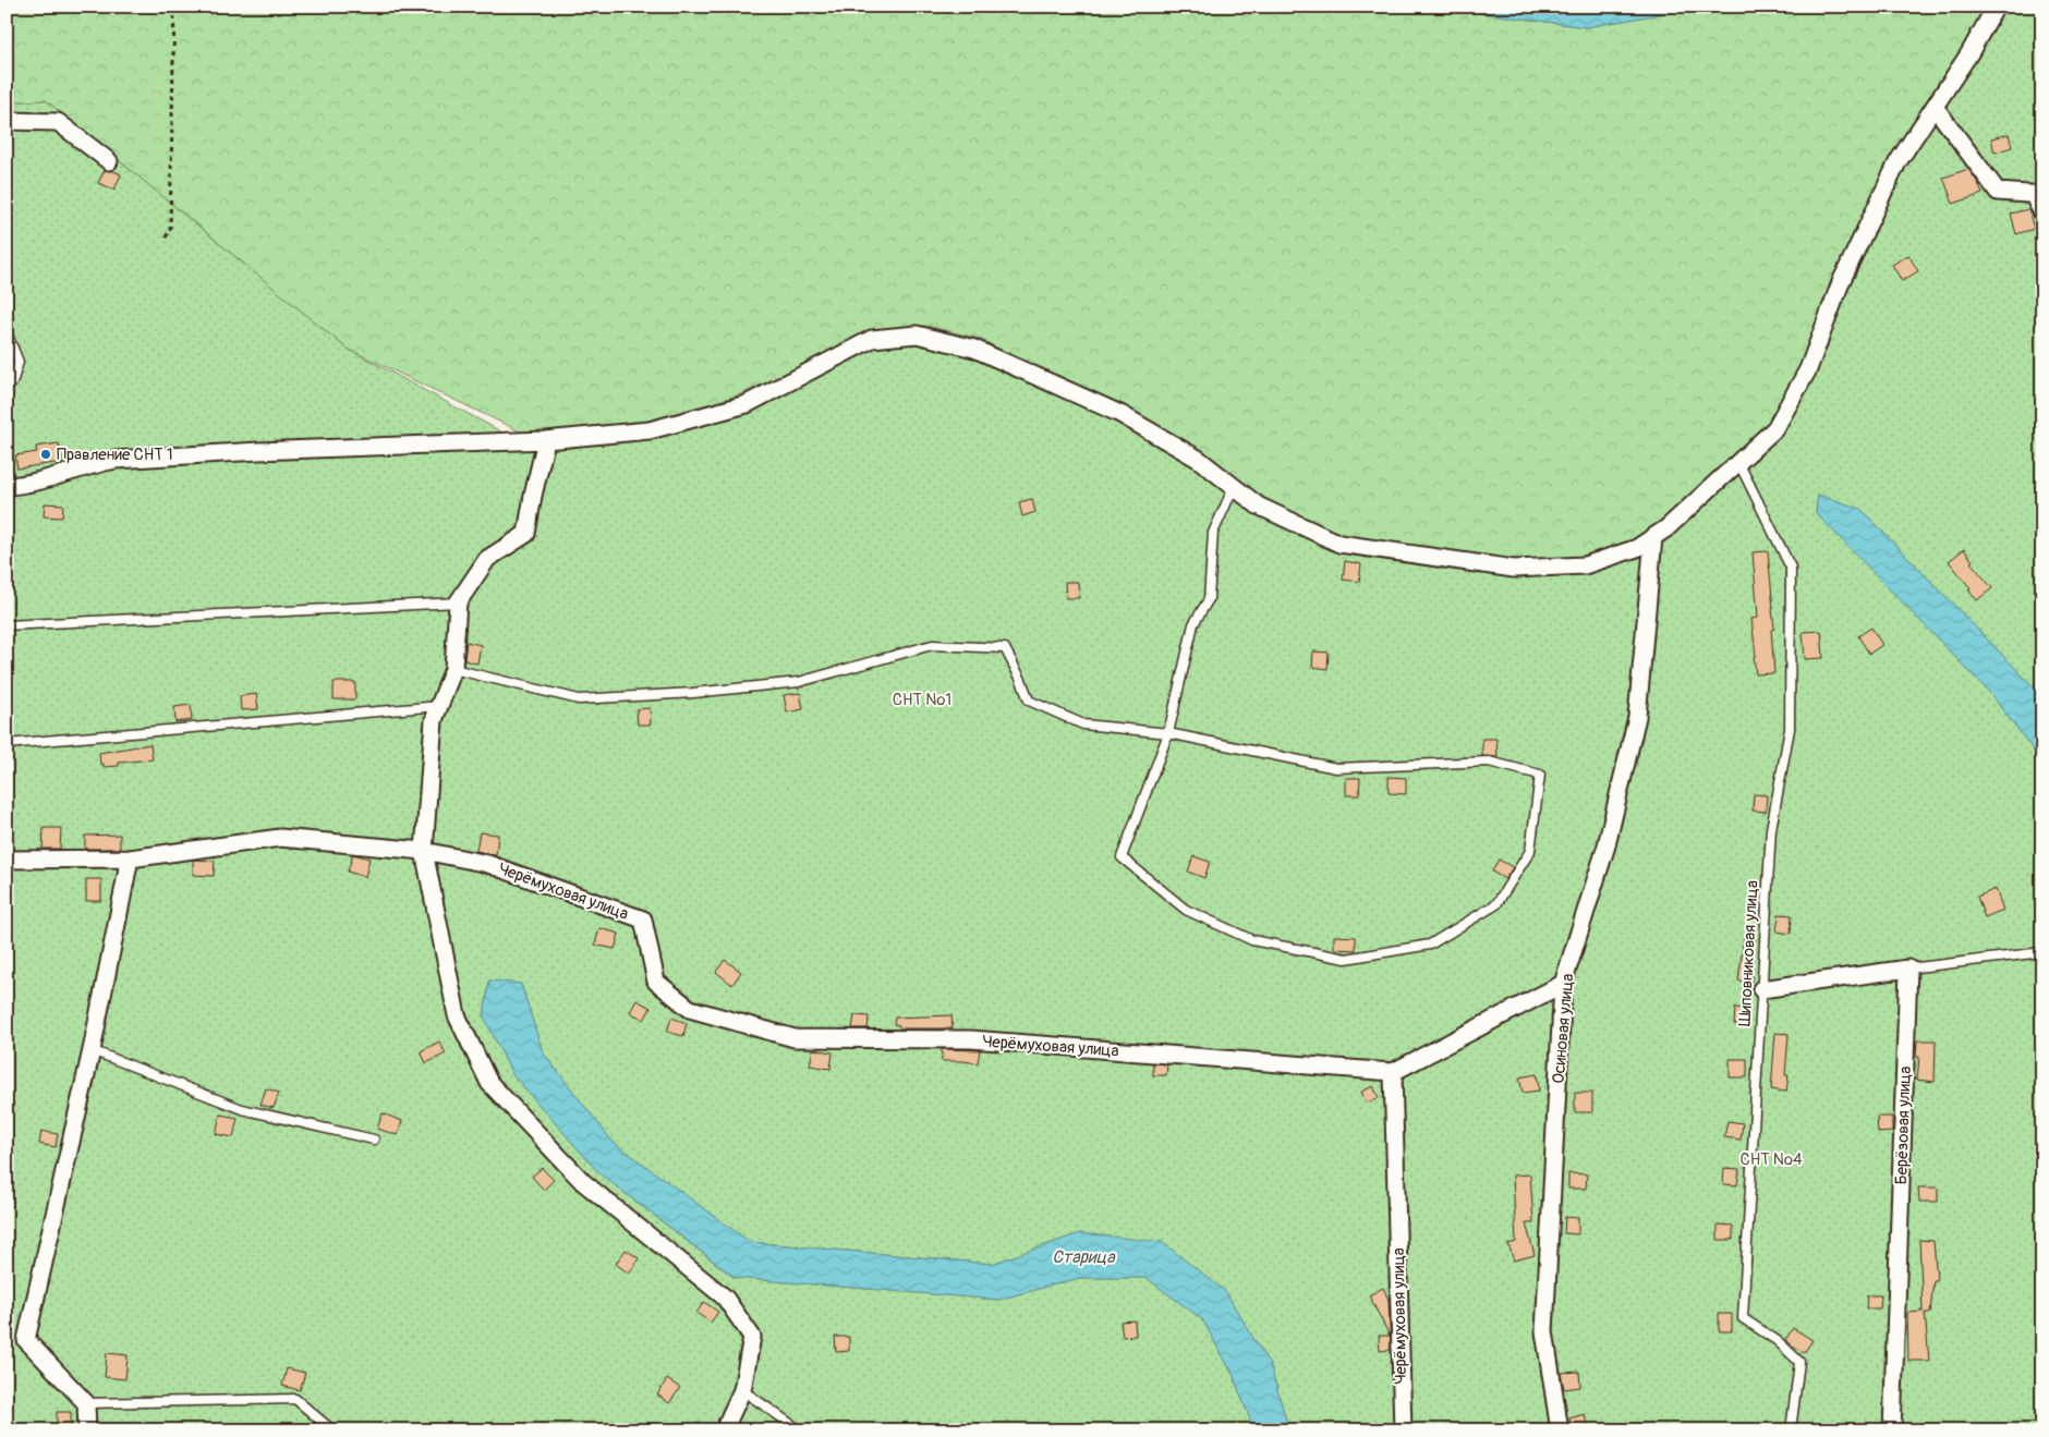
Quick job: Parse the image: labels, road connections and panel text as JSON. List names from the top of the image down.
{
  "streets": {
    "street": ["Черёмуховая улица", "Осиновая улица", "Берёзовая улица"],
    "lane": ["Шиповниковая улица"]
  },
  "water": ["Старица"],
  "parks": ["СНТ №1", "СНТ №4"],
  "places": ["Правление СНТ 1"]
}
